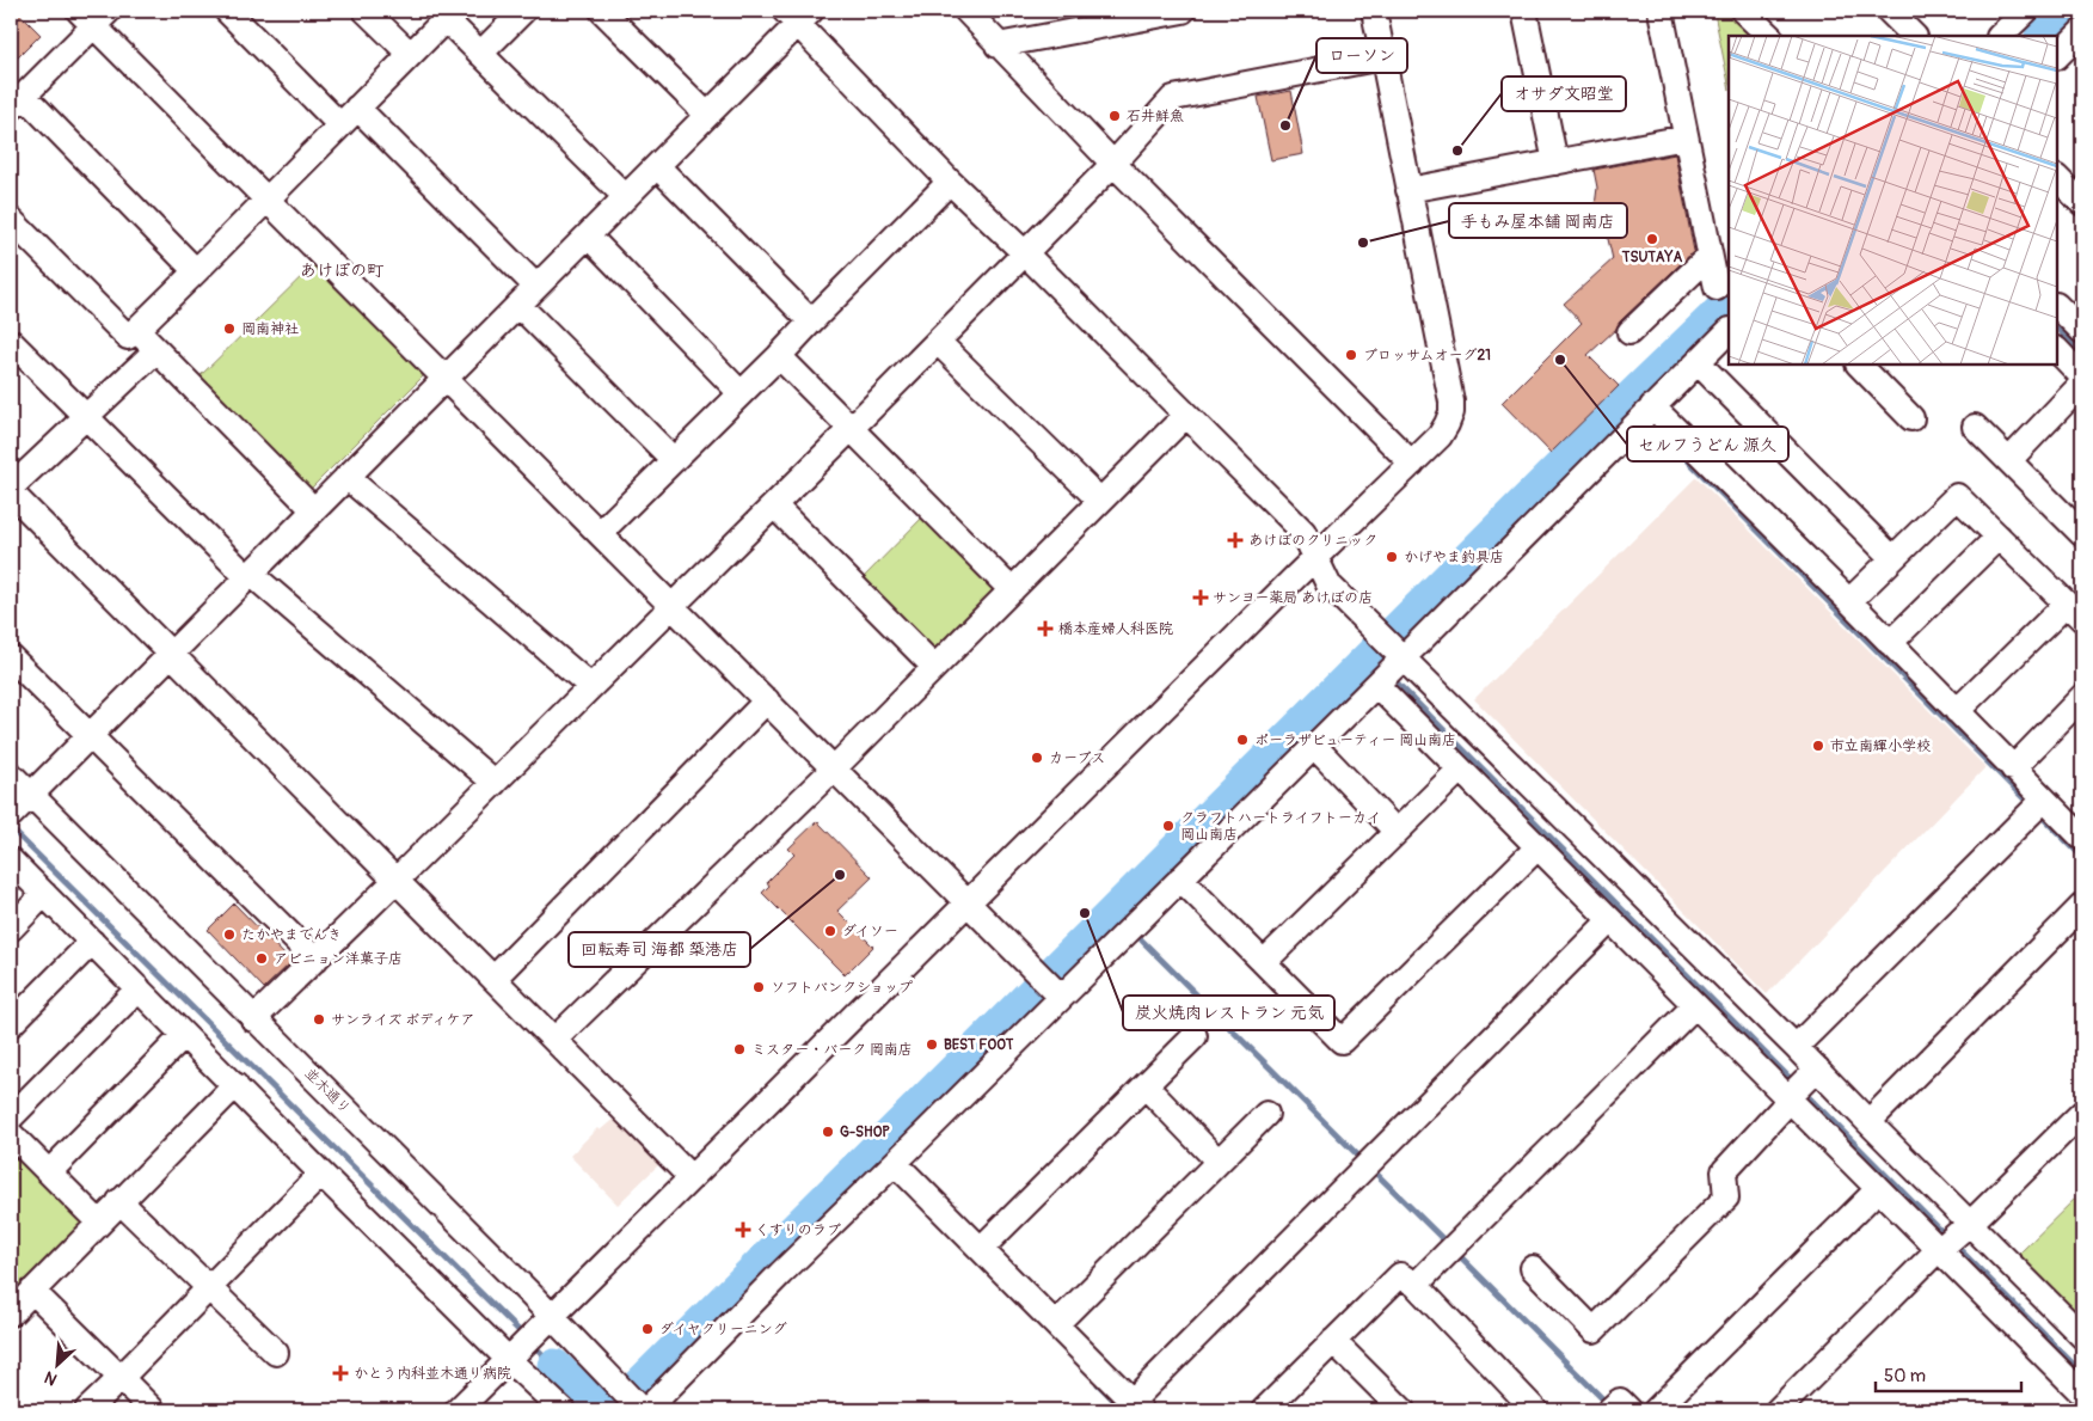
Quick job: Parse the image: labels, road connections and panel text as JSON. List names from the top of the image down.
{
  "streets": {
    "street": ["並木通り"]
  },
  "districts": ["あけぼの町"],
  "places": {
    "other": [
      "石井鮮魚",
      "ローソン",
      "オサダ文昭堂",
      "TSUTAYA",
      "手もみ屋本舗 岡南店",
      "岡南神社",
      "ブロッサムオーグ21",
      "セルフうどん 源久",
      "かげやま釣具店",
      "ポーラザビューティー 岡山南店",
      "市立南輝小学校",
      "カーブス",
      "クラフトハートライフトーカイ 岡山南店",
      "回転寿司 海都 築港店",
      "炭火焼肉レストラン 元気",
      "ダイソー",
      "たかやまでんき",
      "アビニョン洋菓子店",
      "ソフトバンクショップ",
      "サンライズ ボディケア",
      "BEST FOOT",
      "ミスター・バーク 岡南店",
      "G-SHOP",
      "ダイヤクリーニング"
    ],
    "health": [
      "あけぼのクリニック",
      "サンヨー薬局 あけぼの店",
      "橋本産婦人科医院",
      "くすりのラブ",
      "かとう内科並木通り病院"
    ]
  },
  "scale_bar": "50 m",
  "north": "bottom left"
}
